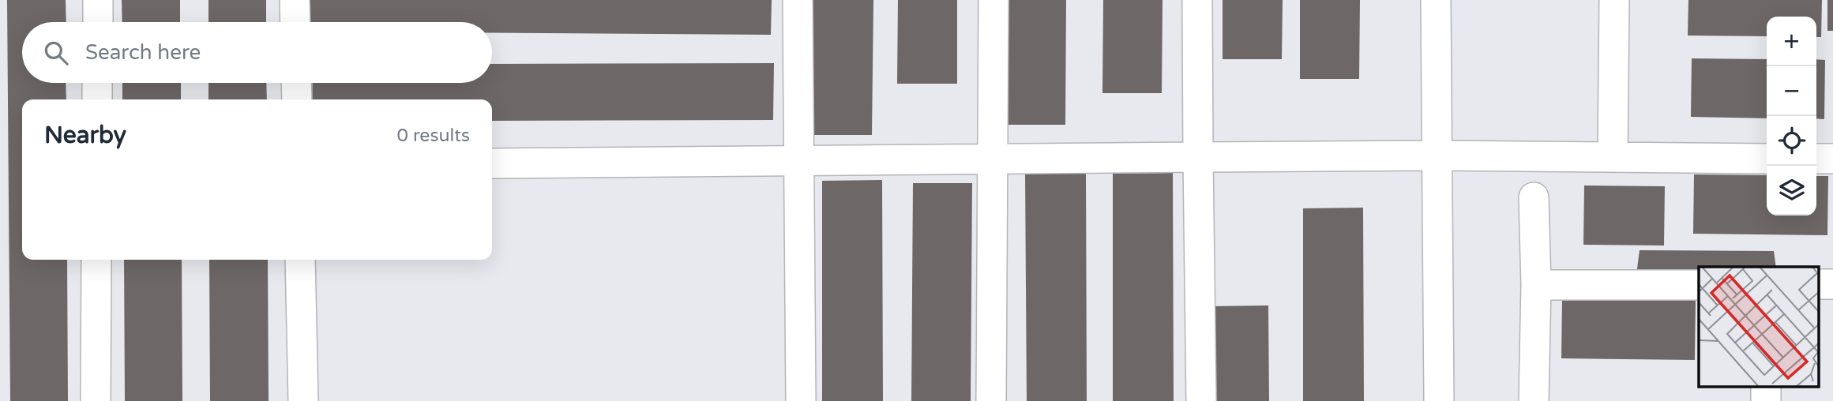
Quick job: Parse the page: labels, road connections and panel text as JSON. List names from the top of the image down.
{
  "page": {
    "map_buttons": ["+", "−"],
    "search": "Search here",
    "heading": ["Nearby", "0 results"]
  }
}
